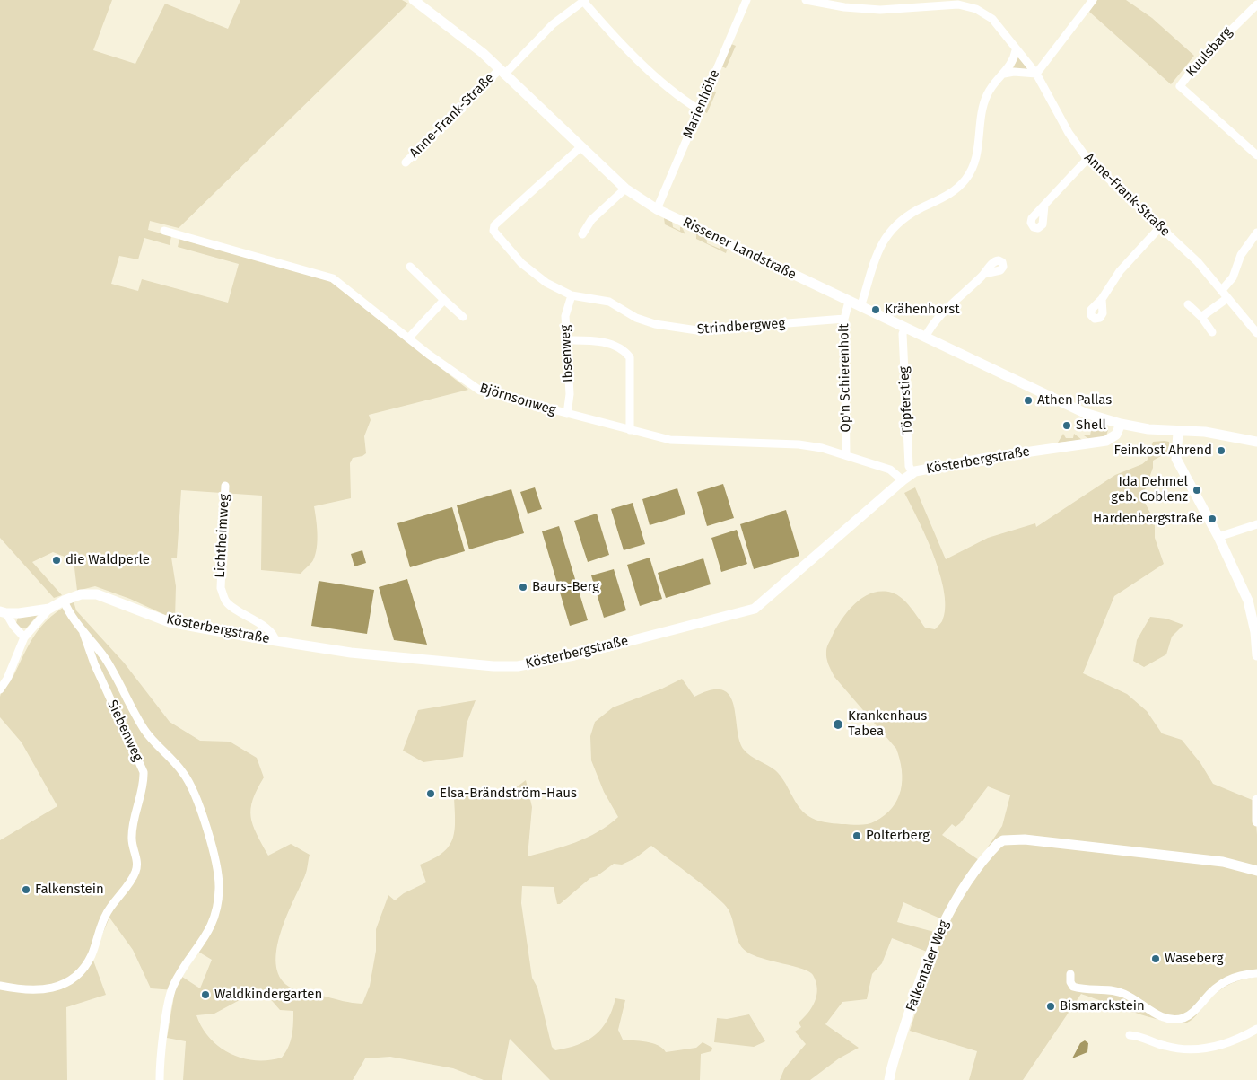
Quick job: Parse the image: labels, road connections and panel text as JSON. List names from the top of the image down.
{
  "streets": {
    "street": [
      "Kuulsbarg",
      "Marienhöhe",
      "Anne-Frank-Straße",
      "Rissener Landstraße",
      "Strindbergweg",
      "Ibsenweg",
      "Op'n Schierenholt",
      "Björnsonweg",
      "Töpferstieg",
      "Kösterbergstraße",
      "Lichtheimweg",
      "Siebenweg",
      "Falkentaler Weg"
    ]
  },
  "crossings": [
    ["Marienhöhe", "Rissener Landstraße"],
    ["Anne-Frank-Straße", "Rissener Landstraße"],
    ["Rissener Landstraße", "Strindbergweg"],
    ["Rissener Landstraße", "Op'n Schierenholt"],
    ["Rissener Landstraße", "Töpferstieg"],
    ["Rissener Landstraße", "Kösterbergstraße"],
    ["Strindbergweg", "Ibsenweg"],
    ["Strindbergweg", "Op'n Schierenholt"],
    ["Ibsenweg", "Björnsonweg"],
    ["Op'n Schierenholt", "Björnsonweg"],
    ["Björnsonweg", "Kösterbergstraße"],
    ["Töpferstieg", "Kösterbergstraße"],
    ["Kösterbergstraße", "Lichtheimweg"]
  ],
  "places": [
    "Krähenhorst",
    "Athen Pallas",
    "Shell",
    "Feinkost Ahrend",
    "Ida Dehmel geb. Coblenz",
    "Hardenbergstraße",
    "die Waldperle",
    "Baurs-Berg",
    "Krankenhaus Tabea",
    "Elsa-Brändström-Haus",
    "Polterberg",
    "Falkenstein",
    "Waseberg",
    "Waldkindergarten",
    "Bismarckstein"
  ]
}
